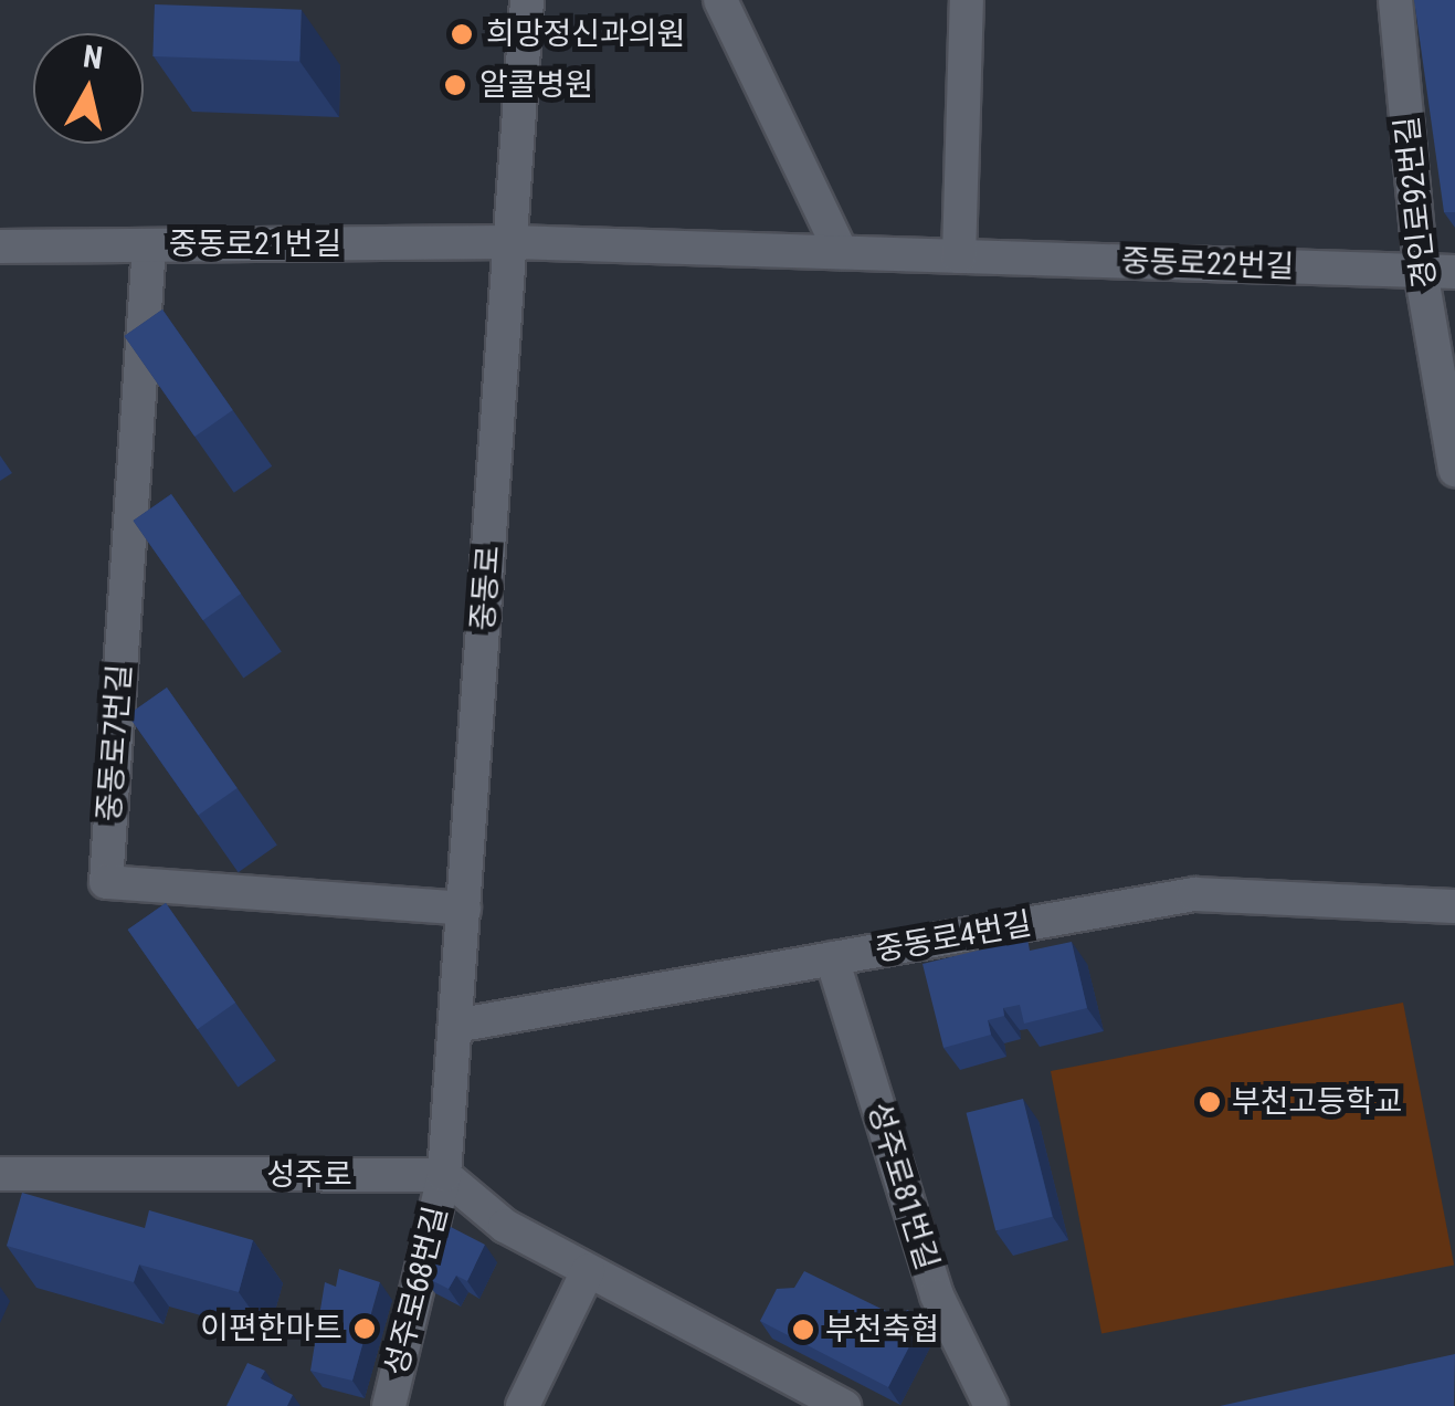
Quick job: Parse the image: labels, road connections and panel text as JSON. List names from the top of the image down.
{
  "streets": {
    "street": [
      "경인로92번길",
      "중동로21번길",
      "중동로22번길",
      "중동로",
      "중동로7번길",
      "중동로4번길",
      "성주로",
      "성주로81번길",
      "성주로68번길"
    ]
  },
  "crossings": [
    ["경인로92번길", "중동로22번길"],
    ["중동로21번길", "중동로22번길"],
    ["중동로21번길", "중동로"],
    ["중동로21번길", "중동로7번길"],
    ["중동로22번길", "중동로"],
    ["중동로", "중동로7번길"],
    ["중동로", "중동로4번길"],
    ["중동로", "성주로"],
    ["중동로", "성주로68번길"],
    ["중동로4번길", "성주로81번길"],
    ["성주로", "성주로68번길"]
  ],
  "places": [
    "희망정신과의원",
    "알콜병원",
    "부천고등학교",
    "이편한마트",
    "부천축협"
  ],
  "north": "top"
}
